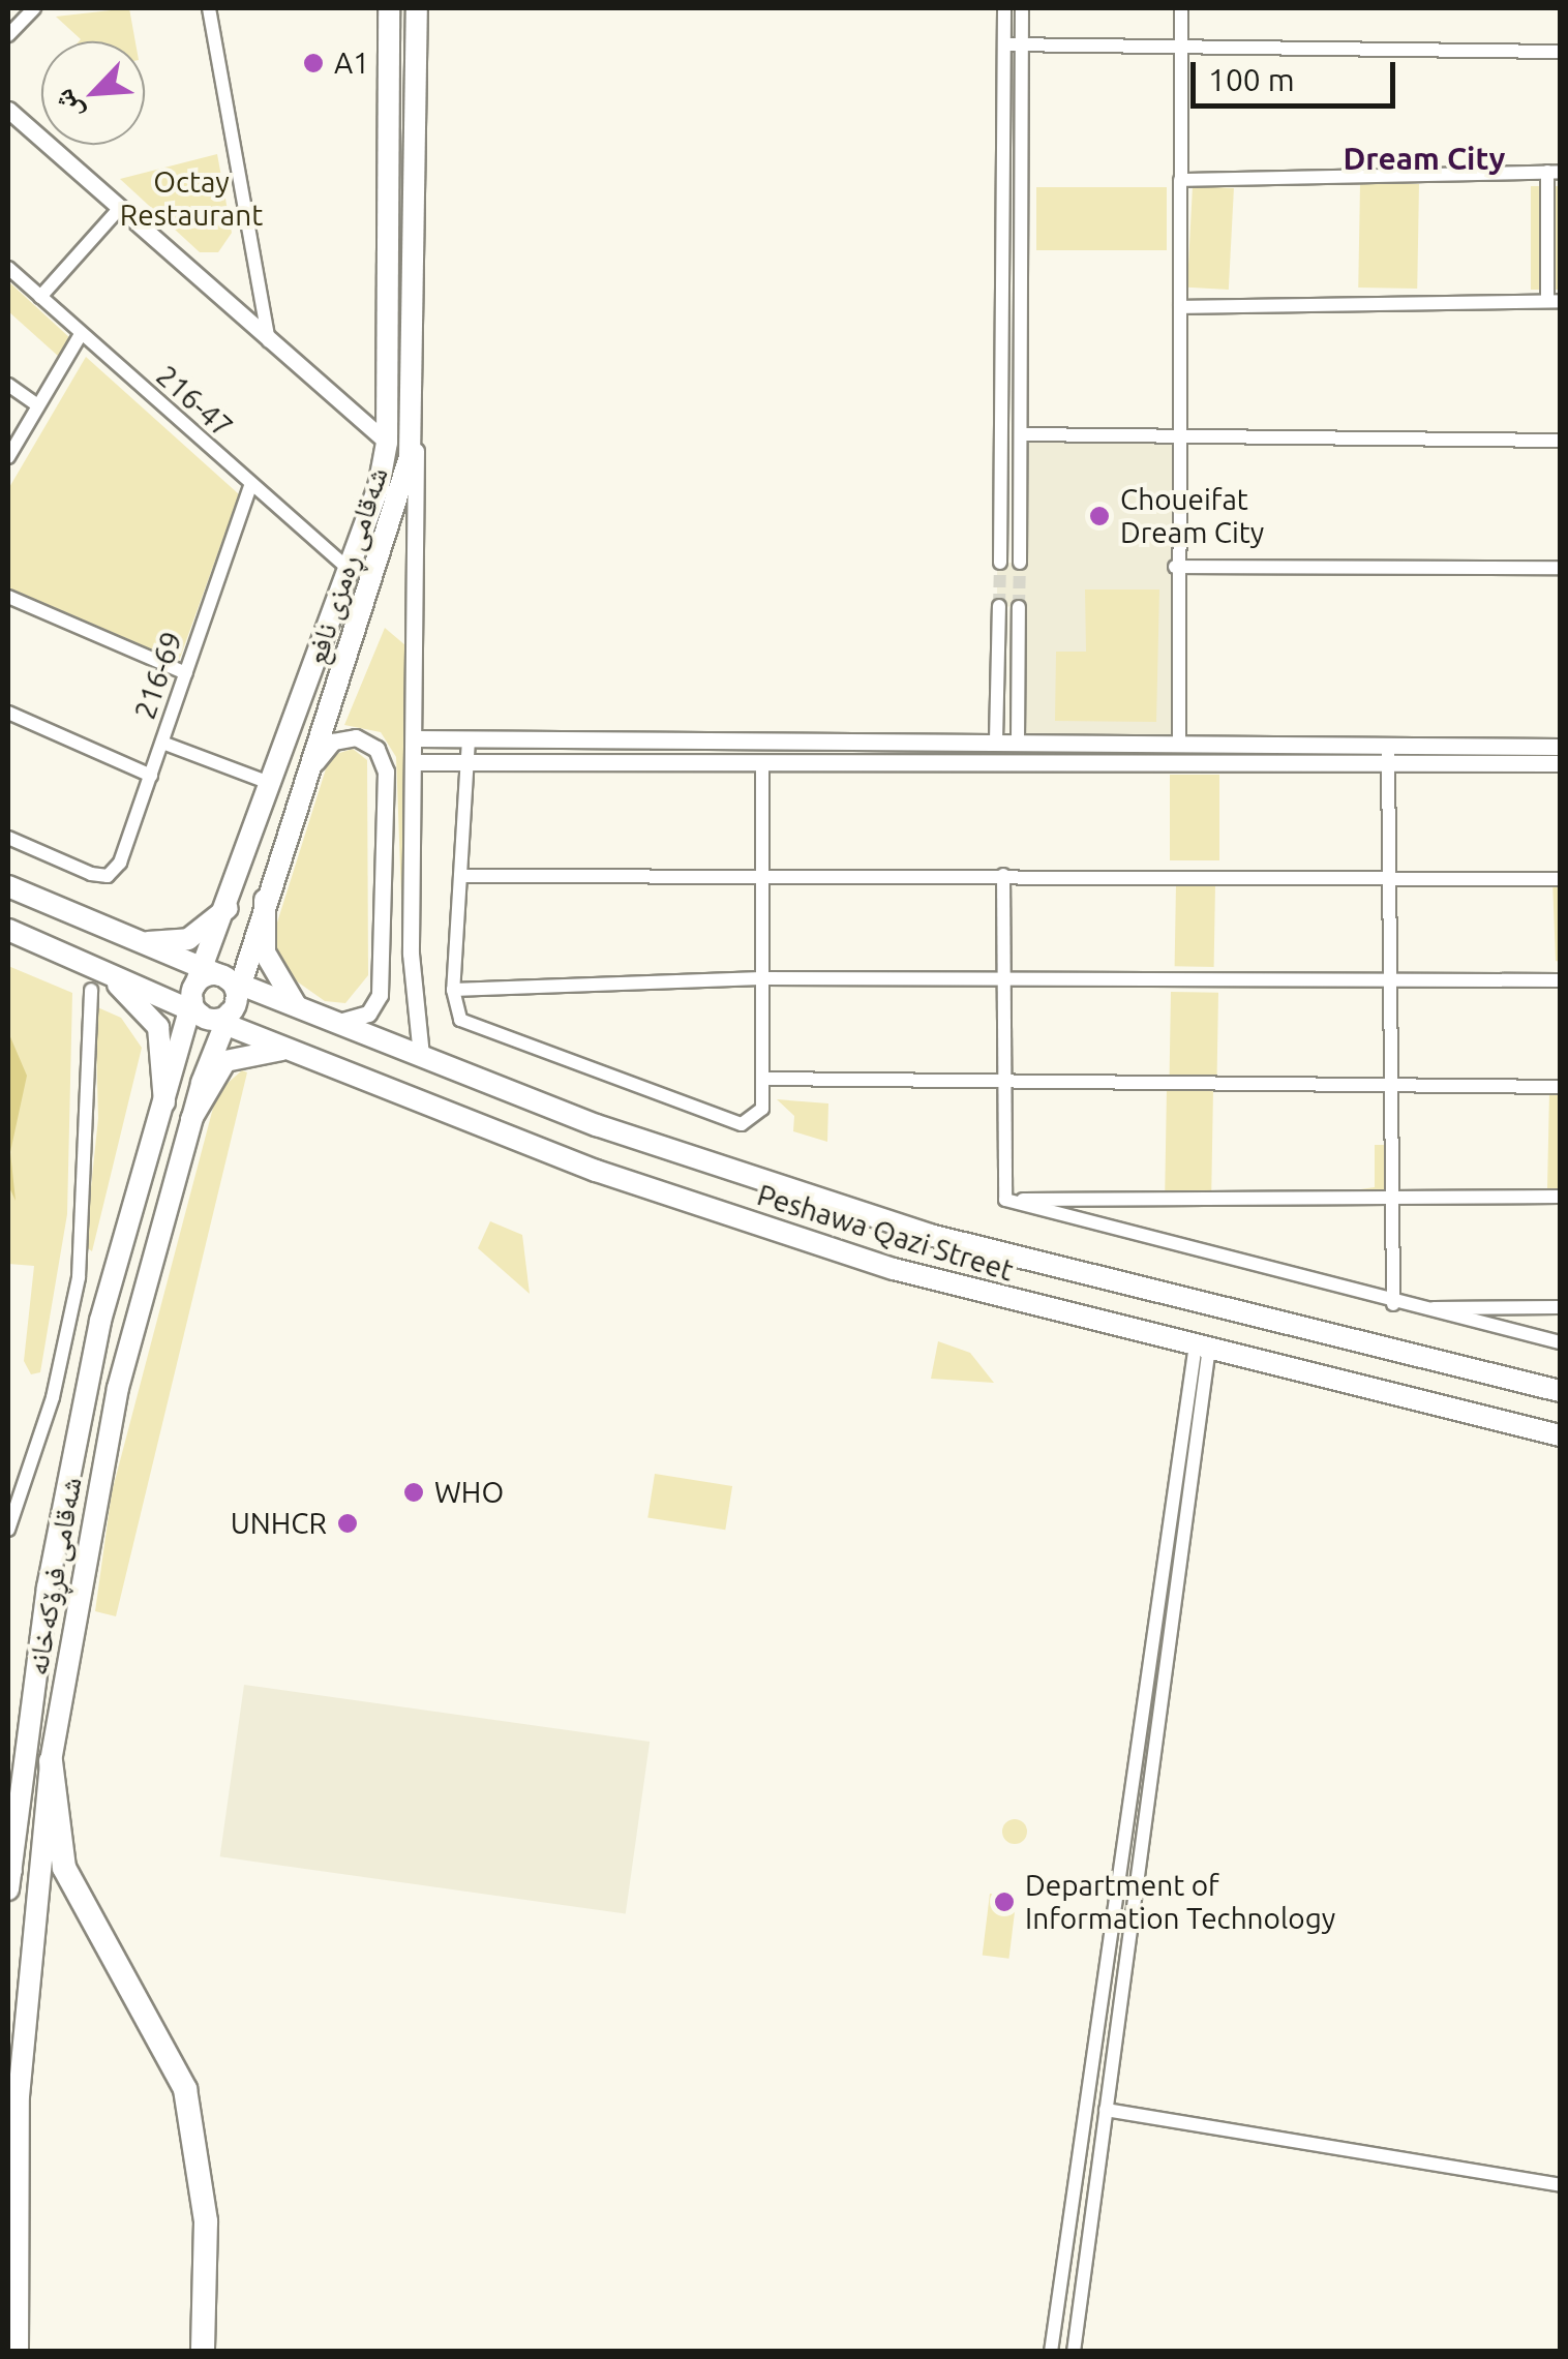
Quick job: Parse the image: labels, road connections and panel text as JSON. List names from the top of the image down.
{
  "streets": {
    "main road": ["شەقامی ڕەمزی نافع", "Peshawa Qazi Street", "شەقامی فڕۆکەخانە"],
    "street": ["216-47", "216-69"]
  },
  "crossings": [
    ["216-47", "شەقامی ڕەمزی نافع"],
    ["216-47", "216-69"],
    ["شەقامی ڕەمزی نافع", "Peshawa Qazi Street"],
    ["شەقامی ڕەمزی نافع", "شەقامی فڕۆکەخانە"],
    ["Peshawa Qazi Street", "شەقامی فڕۆکەخانە"]
  ],
  "districts": ["Dream City"],
  "parks": ["Octay Restaurant"],
  "places": [
    "A1",
    "Choueifat Dream City",
    "WHO",
    "UNHCR",
    "Department of Information Technology"
  ],
  "scale_bar": "100 m",
  "north": "bottom left"
}
